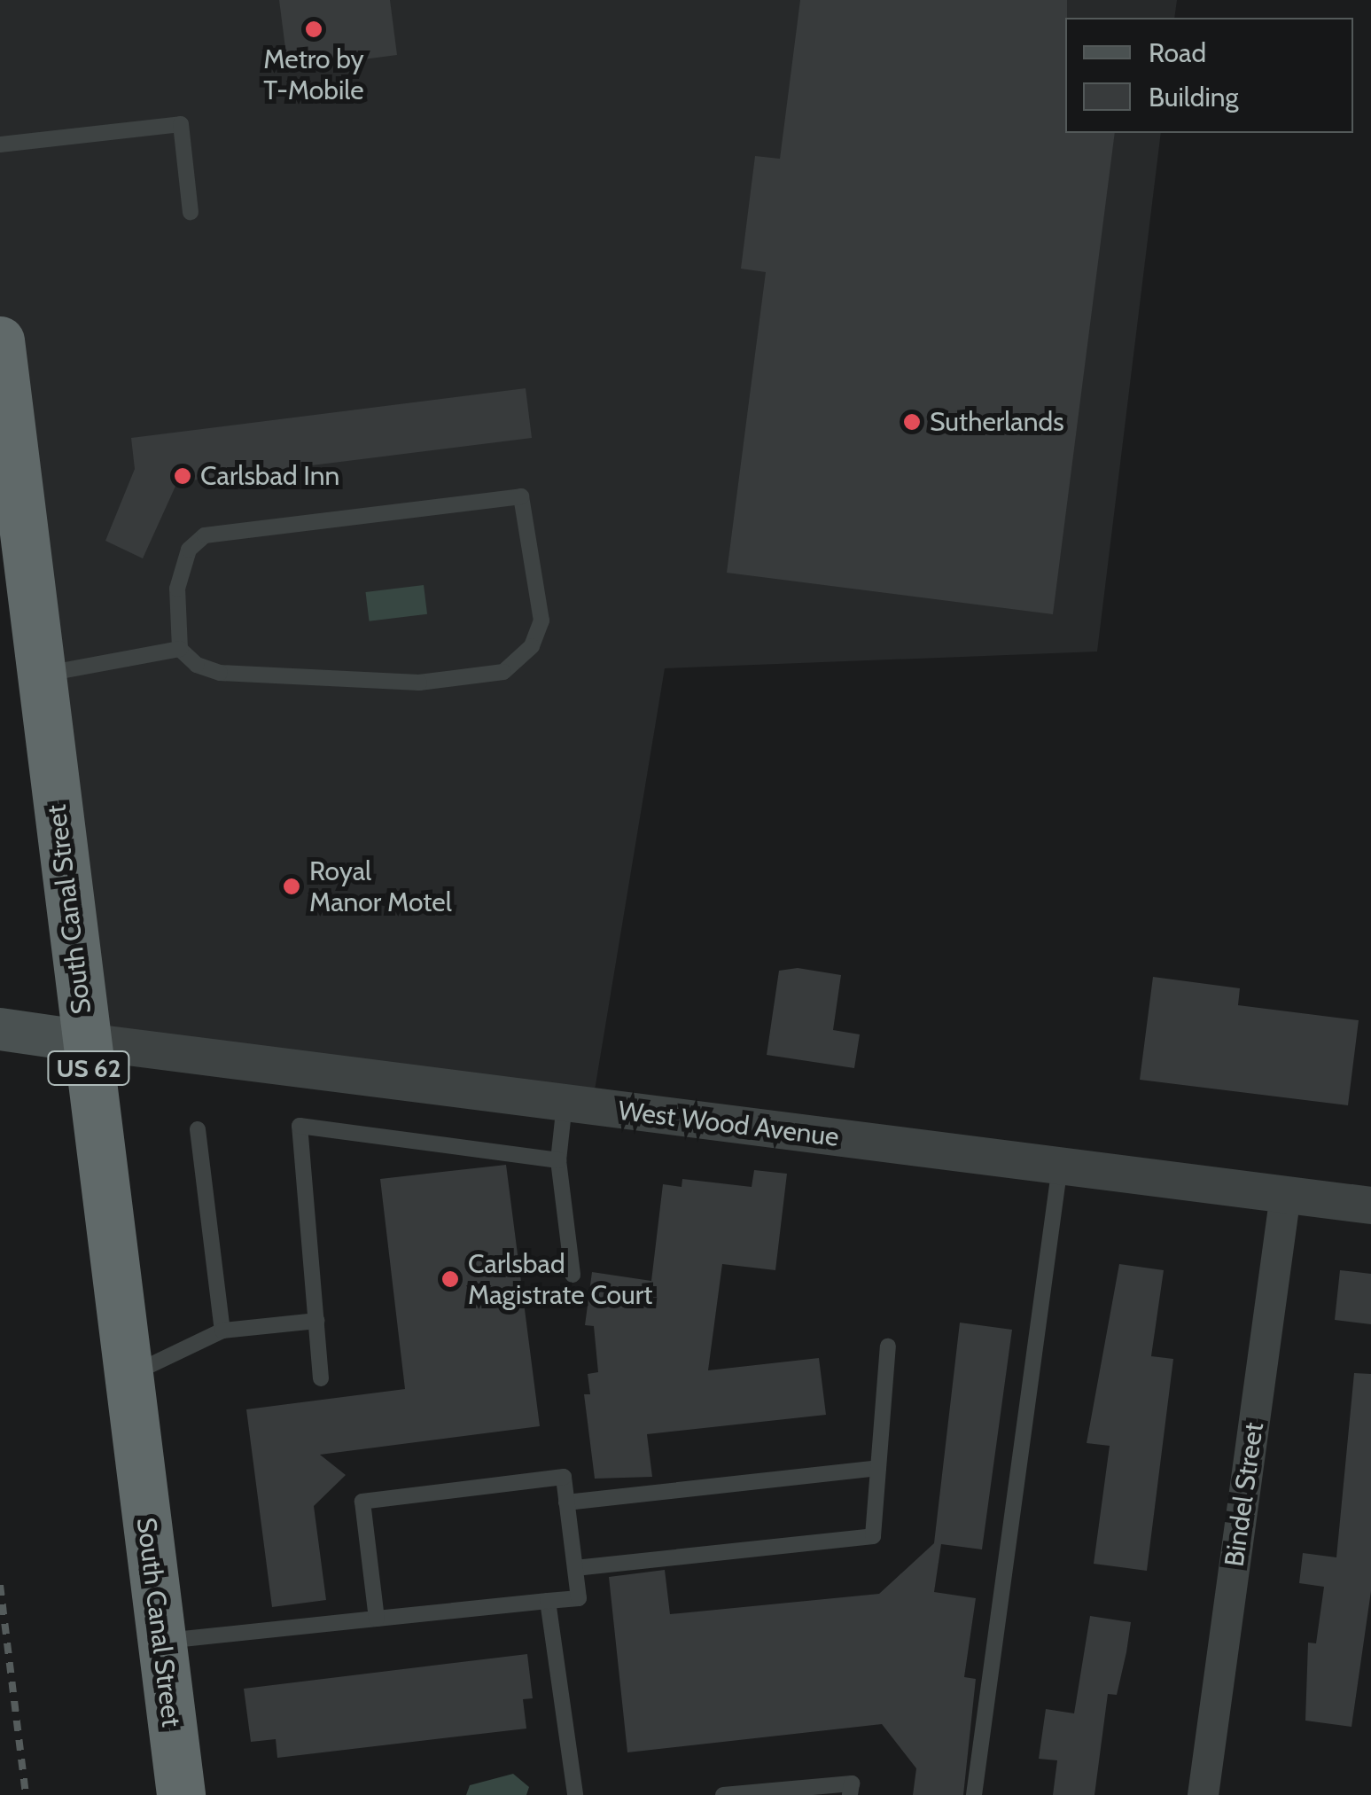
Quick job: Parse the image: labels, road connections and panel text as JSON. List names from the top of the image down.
{
  "streets": {
    "highway": ["South Canal Street", "US 62"],
    "street": ["West Wood Avenue", "Bindel Street"]
  },
  "crossings": [
    ["South Canal Street", "West Wood Avenue"],
    ["West Wood Avenue", "Bindel Street"]
  ],
  "places": [
    "Metro by T-Mobile",
    "Sutherlands",
    "Carlsbad Inn",
    "Royal Manor Motel",
    "Carlsbad Magistrate Court"
  ],
  "legend": ["Road", "Building"]
}
